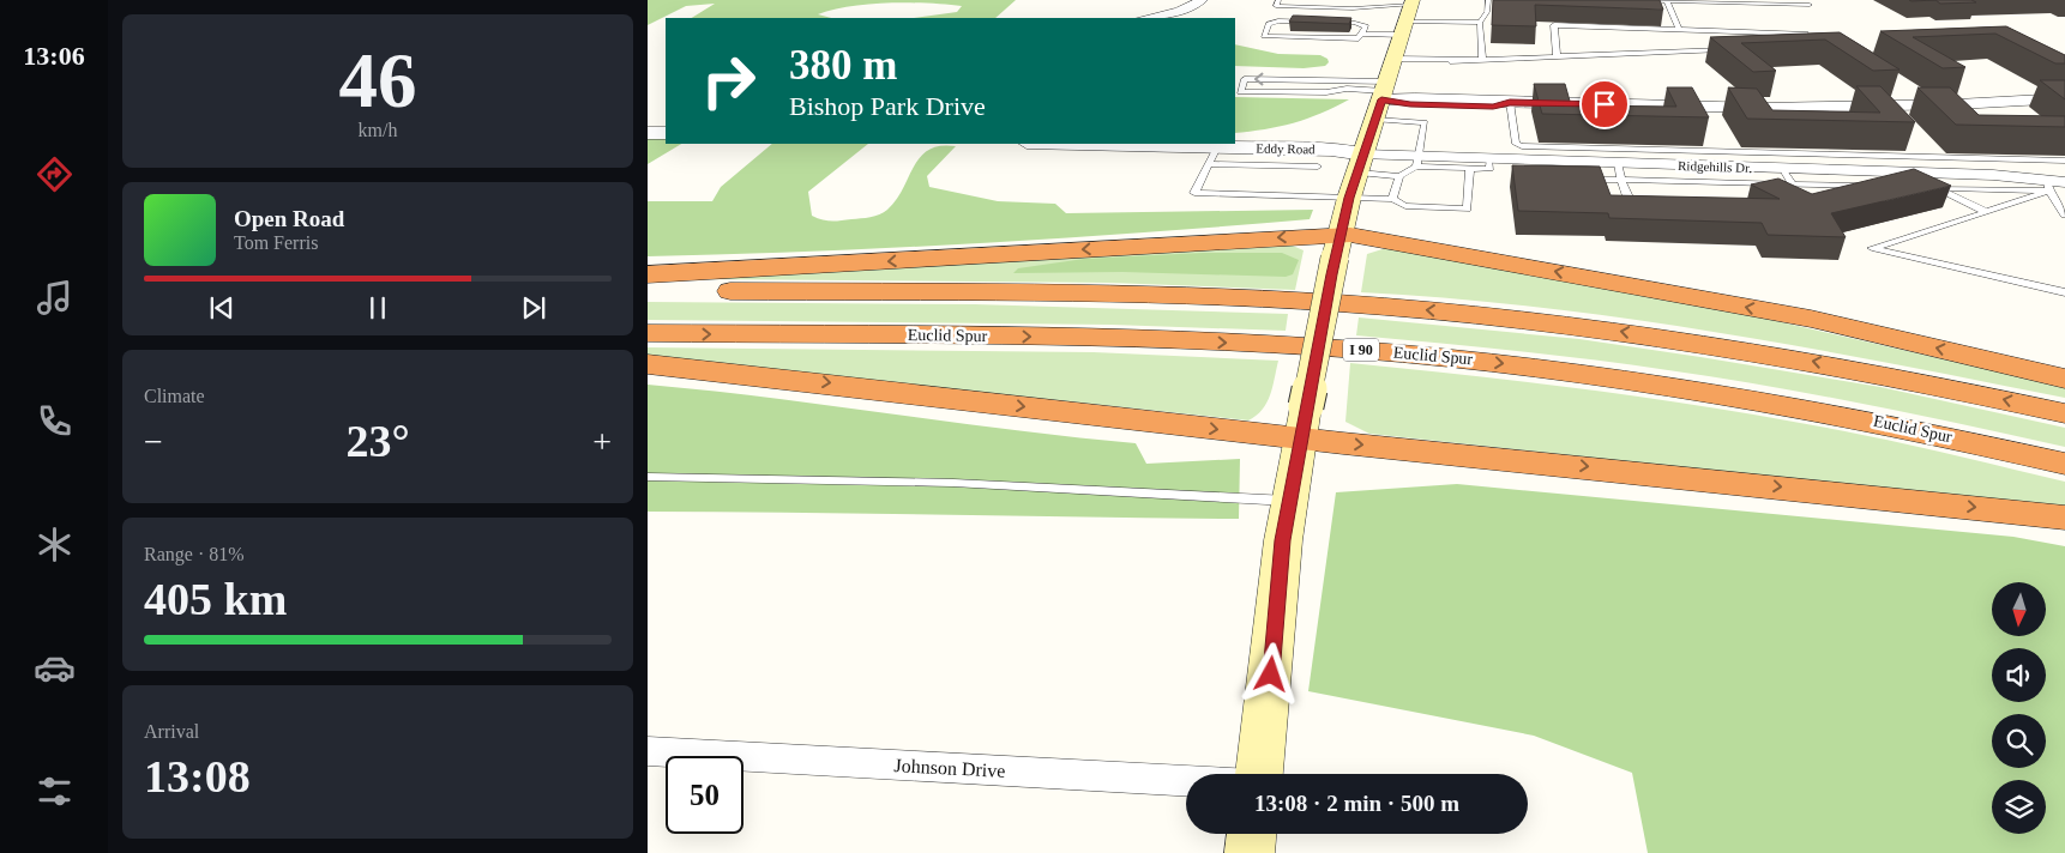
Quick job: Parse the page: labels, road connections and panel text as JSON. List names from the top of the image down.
{
  "streets": {
    "highway": ["Euclid Spur", "I 90"],
    "street": ["Eddy Road", "Ridgehills Dr.", "Johnson Drive"]
  },
  "crossings": [
    ["Eddy Road", "Ridgehills Dr."]
  ],
  "north": "bottom",
  "page": {
    "tabs": "13:06",
    "tile": [
      ["46", "km/h"],
      "Climate",
      ["Range · 81%", "405 km"],
      ["Arrival", "13:08"]
    ],
    "turn": ["380 m", "Bishop Park Drive"],
    "song": ["Open Road", "Tom Ferris"],
    "heat": ["−", "23°", "+"],
    "limit": "50",
    "trip": "13:08 · 2 min · 500 m"
  }
}
